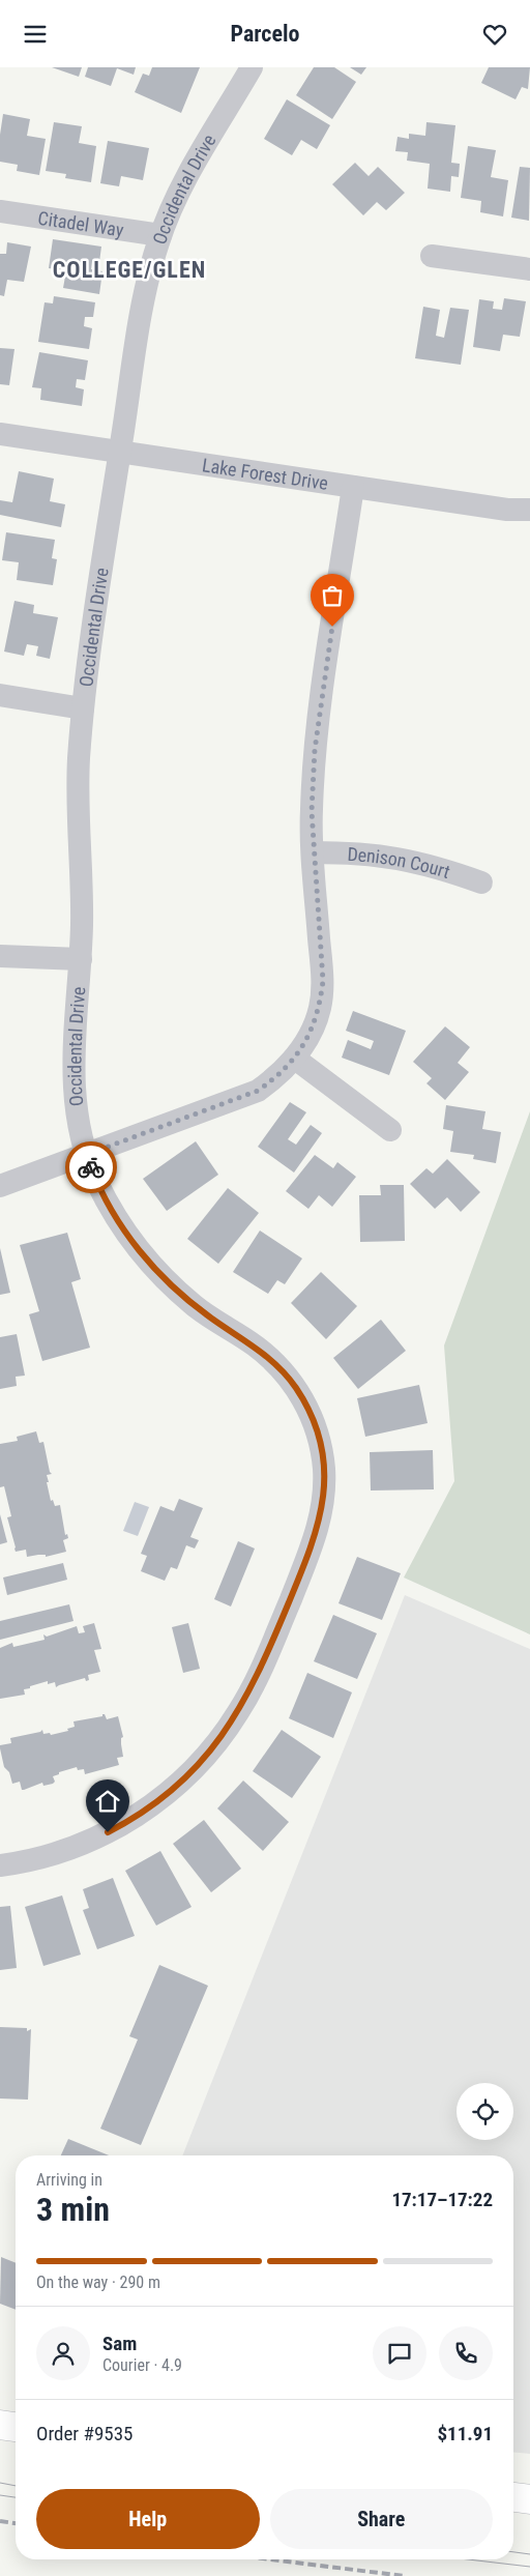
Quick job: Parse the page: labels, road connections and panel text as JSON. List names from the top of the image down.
{
  "streets": {
    "street": [
      "Occidental Drive",
      "Citadel Way",
      "Lake Forest Drive",
      "Denison Court"
    ]
  },
  "crossings": [
    ["Occidental Drive", "Citadel Way"],
    ["Occidental Drive", "Lake Forest Drive"]
  ],
  "districts": ["COLLEGE/GLEN"],
  "page": {
    "header": "Parcelo",
    "heading": ["3 min", "Arriving in", "17:17–17:22"],
    "panel": [
      "Sam",
      "Courier · 4.9",
      "Order #9535",
      "$11.91"
    ],
    "bar": "On the way · 290 m",
    "buttons": ["Help", "Share"]
  }
}
